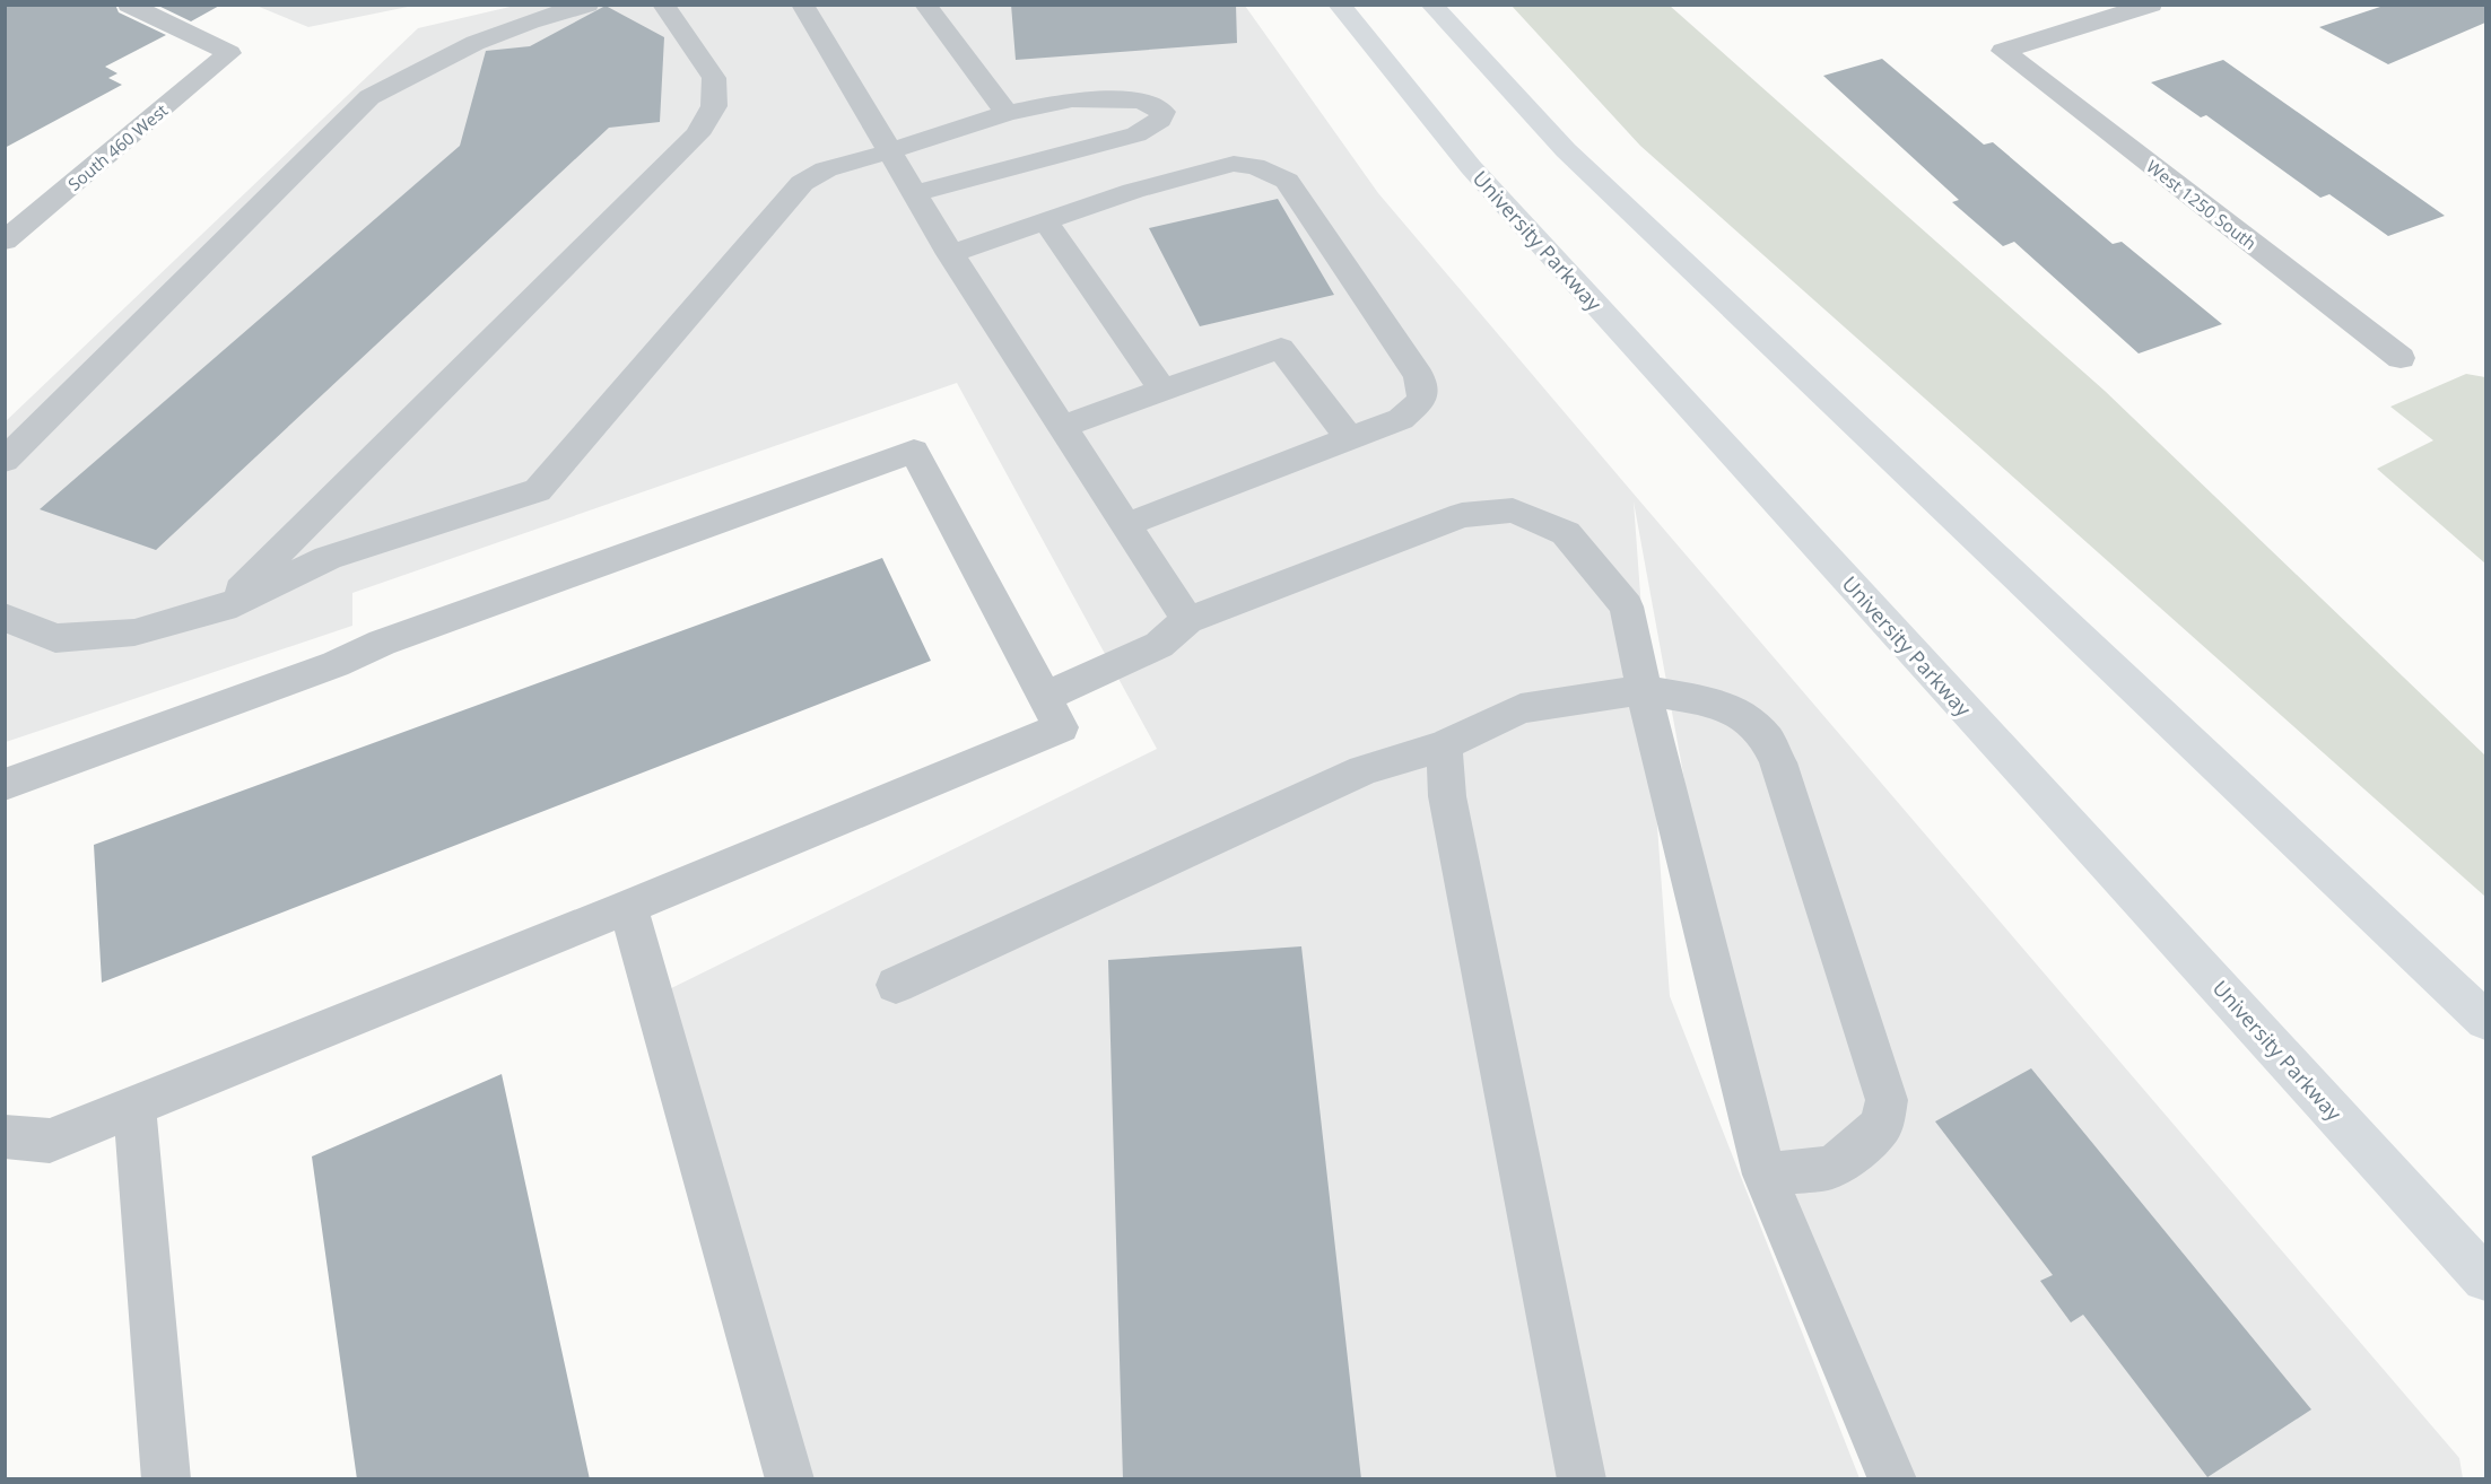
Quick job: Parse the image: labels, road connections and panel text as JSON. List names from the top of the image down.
{
  "streets": {
    "main road": ["University Parkway"],
    "street": ["South 460 West", "West 1250 South"]
  }
}
